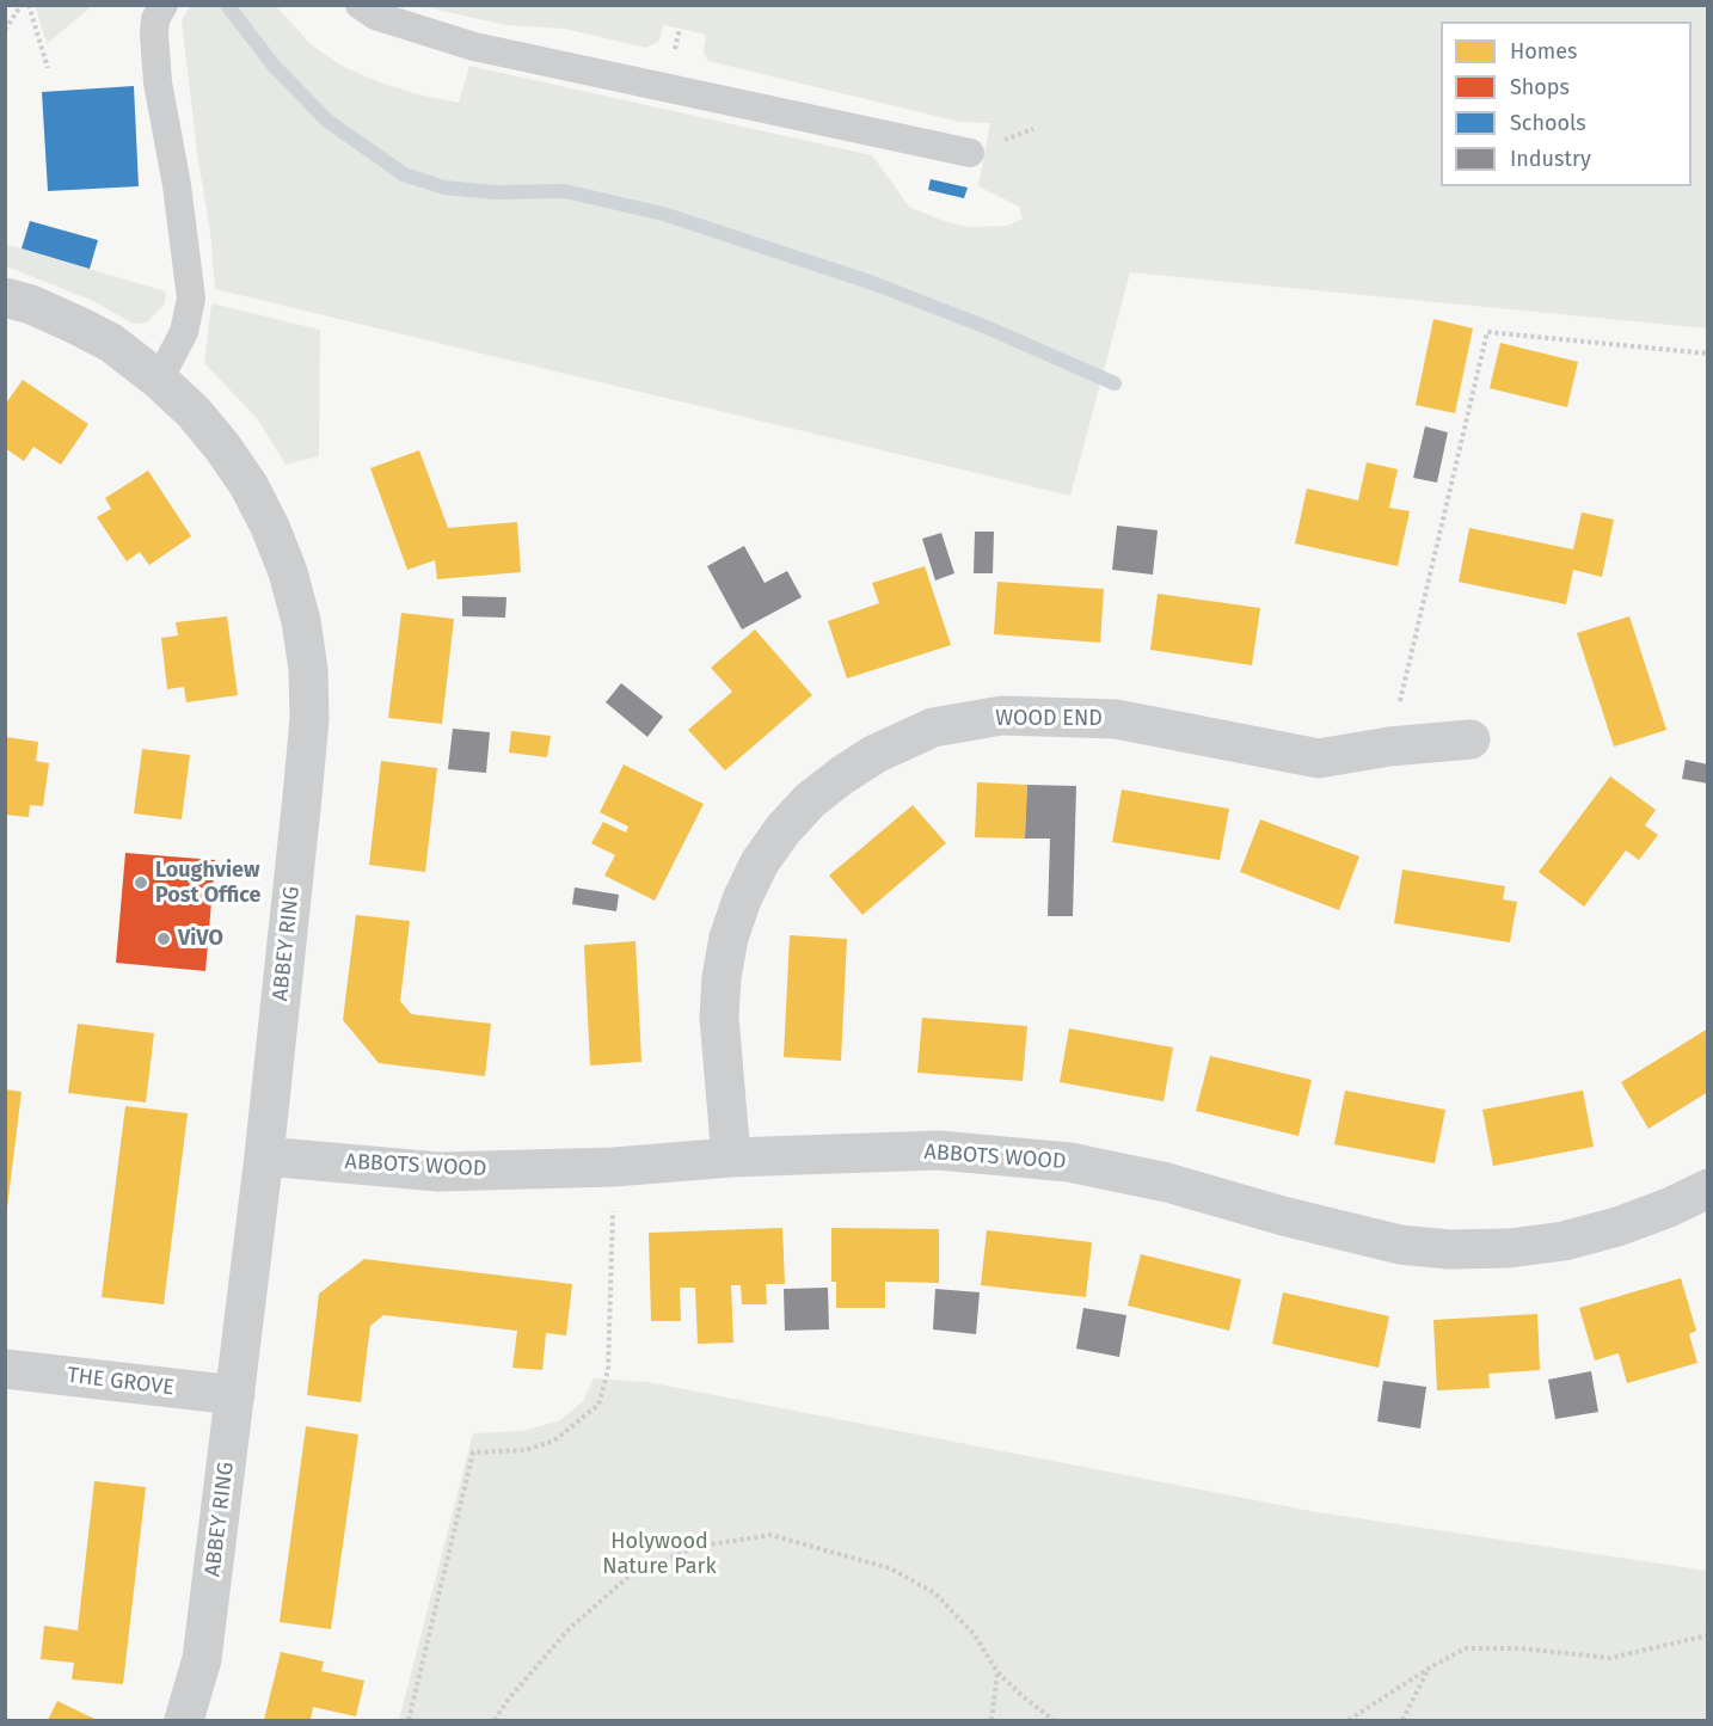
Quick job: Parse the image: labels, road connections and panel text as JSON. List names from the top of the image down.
{
  "streets": {
    "street": [
      "WOOD END",
      "ABBEY RING",
      "ABBOTS WOOD",
      "THE GROVE"
    ]
  },
  "crossings": [
    ["WOOD END", "ABBOTS WOOD"],
    ["ABBEY RING", "ABBOTS WOOD"],
    ["ABBEY RING", "THE GROVE"]
  ],
  "parks": ["Holywood Nature Park"],
  "places": ["Loughview Post Office", "ViVO"],
  "legend": [
    "Homes",
    "Shops",
    "Schools",
    "Industry"
  ]
}
